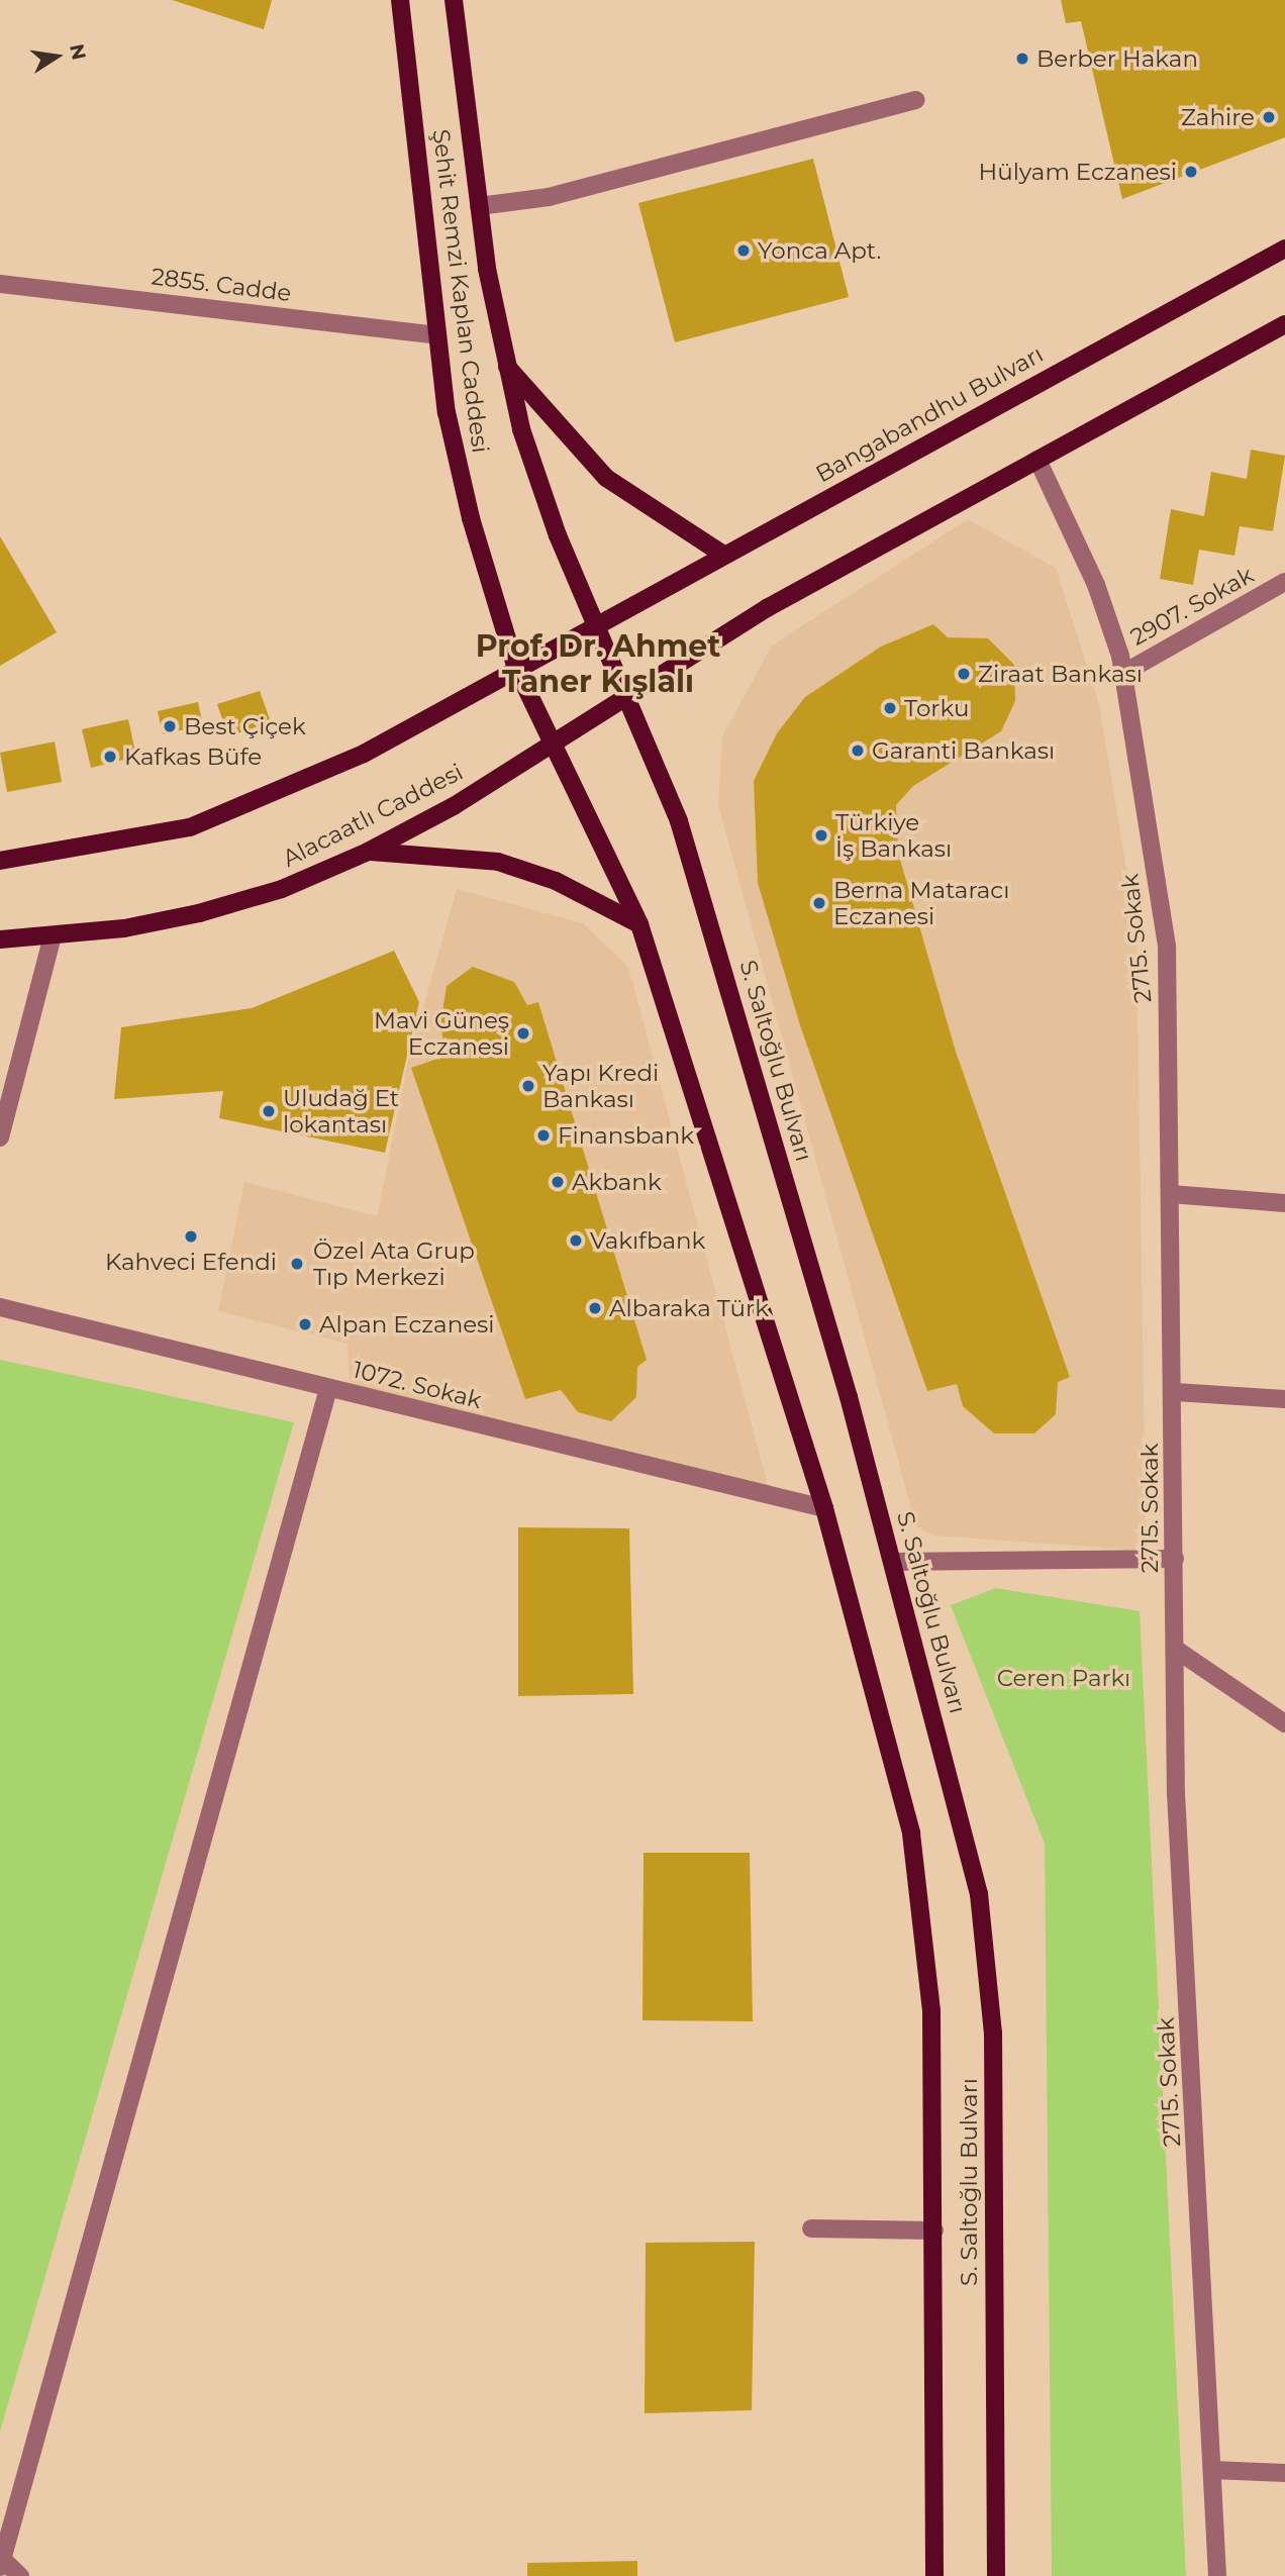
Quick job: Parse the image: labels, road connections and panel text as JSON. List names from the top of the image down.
{
  "streets": {
    "main road": [
      "Şehit Remzi Kaplan Caddesi",
      "Bangabandhu Bulvarı",
      "Alacaatlı Caddesi",
      "S. Saltoğlu Bulvarı"
    ],
    "street": [
      "2855. Cadde",
      "2907. Sokak",
      "2715. Sokak",
      "1072. Sokak"
    ]
  },
  "crossings": [
    ["2855. Cadde", "Şehit Remzi Kaplan Caddesi"],
    ["Şehit Remzi Kaplan Caddesi", "Bangabandhu Bulvarı"],
    ["Şehit Remzi Kaplan Caddesi", "Alacaatlı Caddesi"],
    ["Şehit Remzi Kaplan Caddesi", "S. Saltoğlu Bulvarı"],
    ["2907. Sokak", "2715. Sokak"],
    ["Alacaatlı Caddesi", "S. Saltoğlu Bulvarı"],
    ["S. Saltoğlu Bulvarı", "1072. Sokak"]
  ],
  "districts": ["Prof. Dr. Ahmet Taner Kışlalı"],
  "parks": ["Ceren Parkı"],
  "places": [
    "Berber Hakan",
    "Zahire",
    "Hülyam Eczanesi",
    "Yonca Apt.",
    "Ziraat Bankası",
    "Torku",
    "Best Çiçek",
    "Garanti Bankası",
    "Kafkas Büfe",
    "Türkiye İş Bankası",
    "Berna Mataracı Eczanesi",
    "Mavi Güneş Eczanesi",
    "Yapı Kredi Bankası",
    "Uludağ Et lokantası",
    "Finansbank",
    "Akbank",
    "Kahveci Efendi",
    "Vakıfbank",
    "Özel Ata Grup Tıp Merkezi",
    "Albaraka Türk",
    "Alpan Eczanesi"
  ],
  "north": "right"
}
